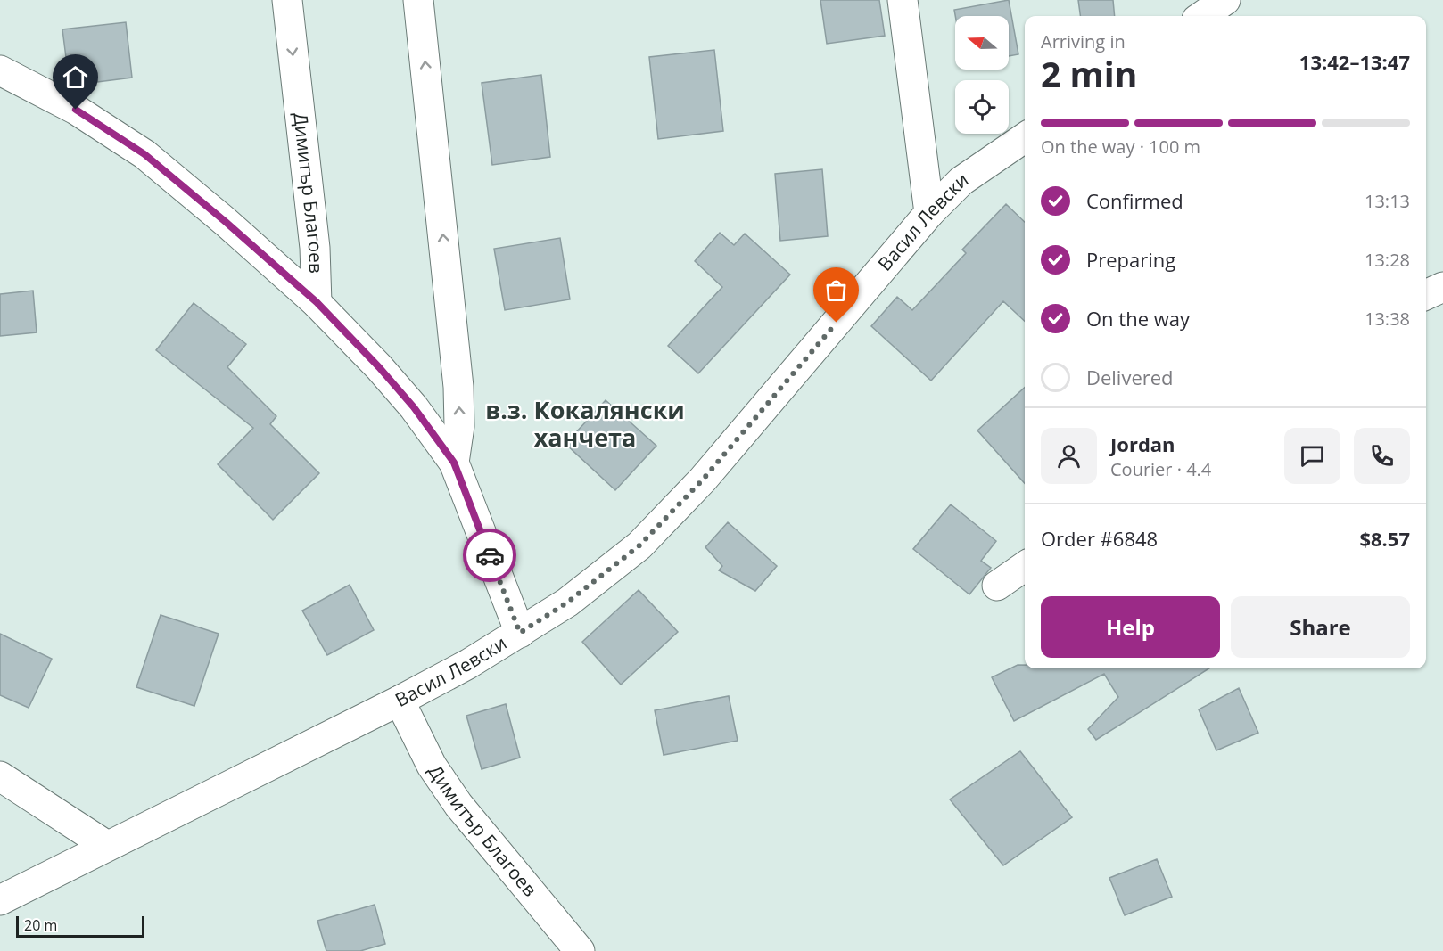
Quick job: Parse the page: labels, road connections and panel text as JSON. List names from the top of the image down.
{
  "streets": {
    "street": ["Димитър Благоев", "Васил Левски"]
  },
  "crossings": [
    ["Димитър Благоев", "Васил Левски"]
  ],
  "districts": ["в.з. Кокалянски ханчета"],
  "scale_bar": "20 m",
  "north": "left",
  "page": {
    "heading": ["2 min", "Arriving in", "13:42–13:47"],
    "panel": [
      "Jordan",
      "Courier · 4.4",
      "Order #6848",
      "$8.57"
    ],
    "bar": "On the way · 100 m",
    "list": [
      ["Confirmed", "13:13"],
      ["Preparing", "13:28"],
      ["On the way", "13:38"],
      "Delivered"
    ],
    "buttons": ["Help", "Share"],
    "scale": "20 m"
  }
}
